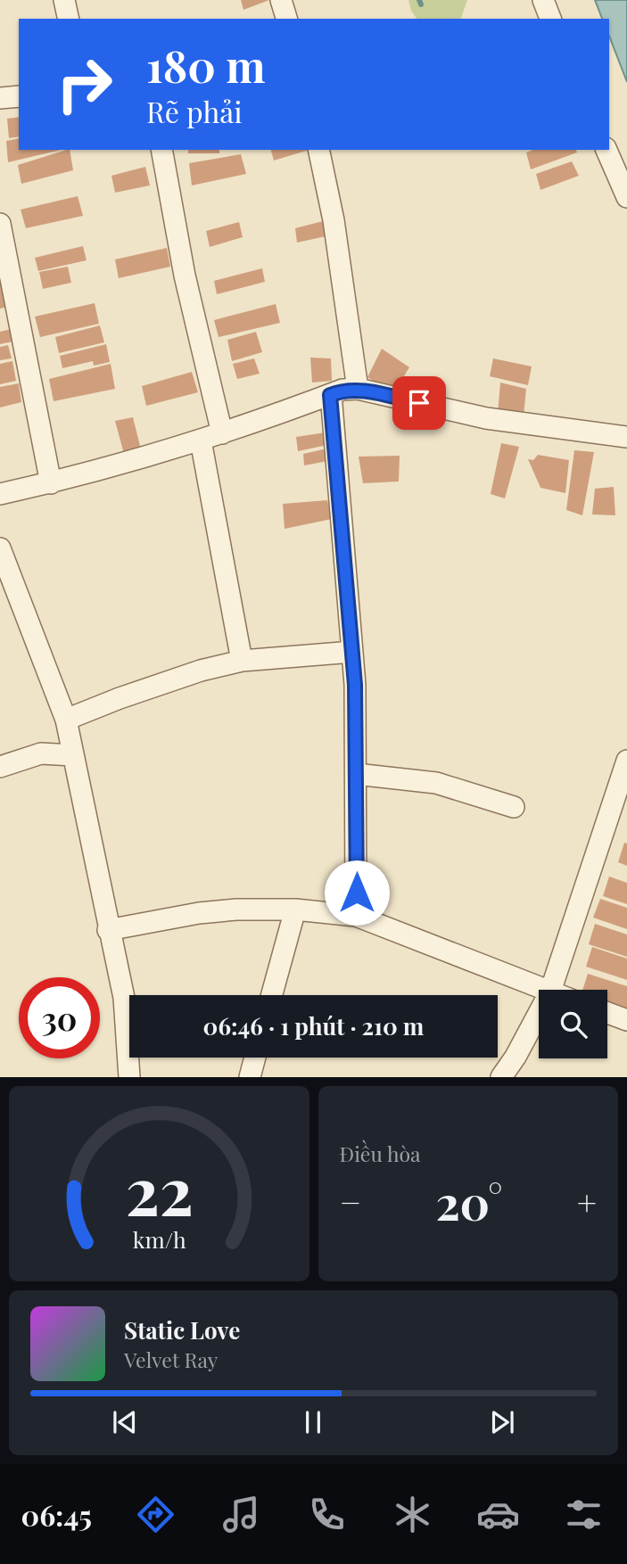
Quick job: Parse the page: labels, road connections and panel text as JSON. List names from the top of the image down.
{
  "page": {
    "turn": ["180 m", "Rẽ phải"],
    "limit": "30",
    "trip": "06:46 · 1 phút · 210 m",
    "tile": "Điều hòa",
    "heat": ["−", "20°", "+"],
    "song": ["Static Love", "Velvet Ray"],
    "tabs": "06:45",
    "gauge": ["22", "km/h"]
  }
}
